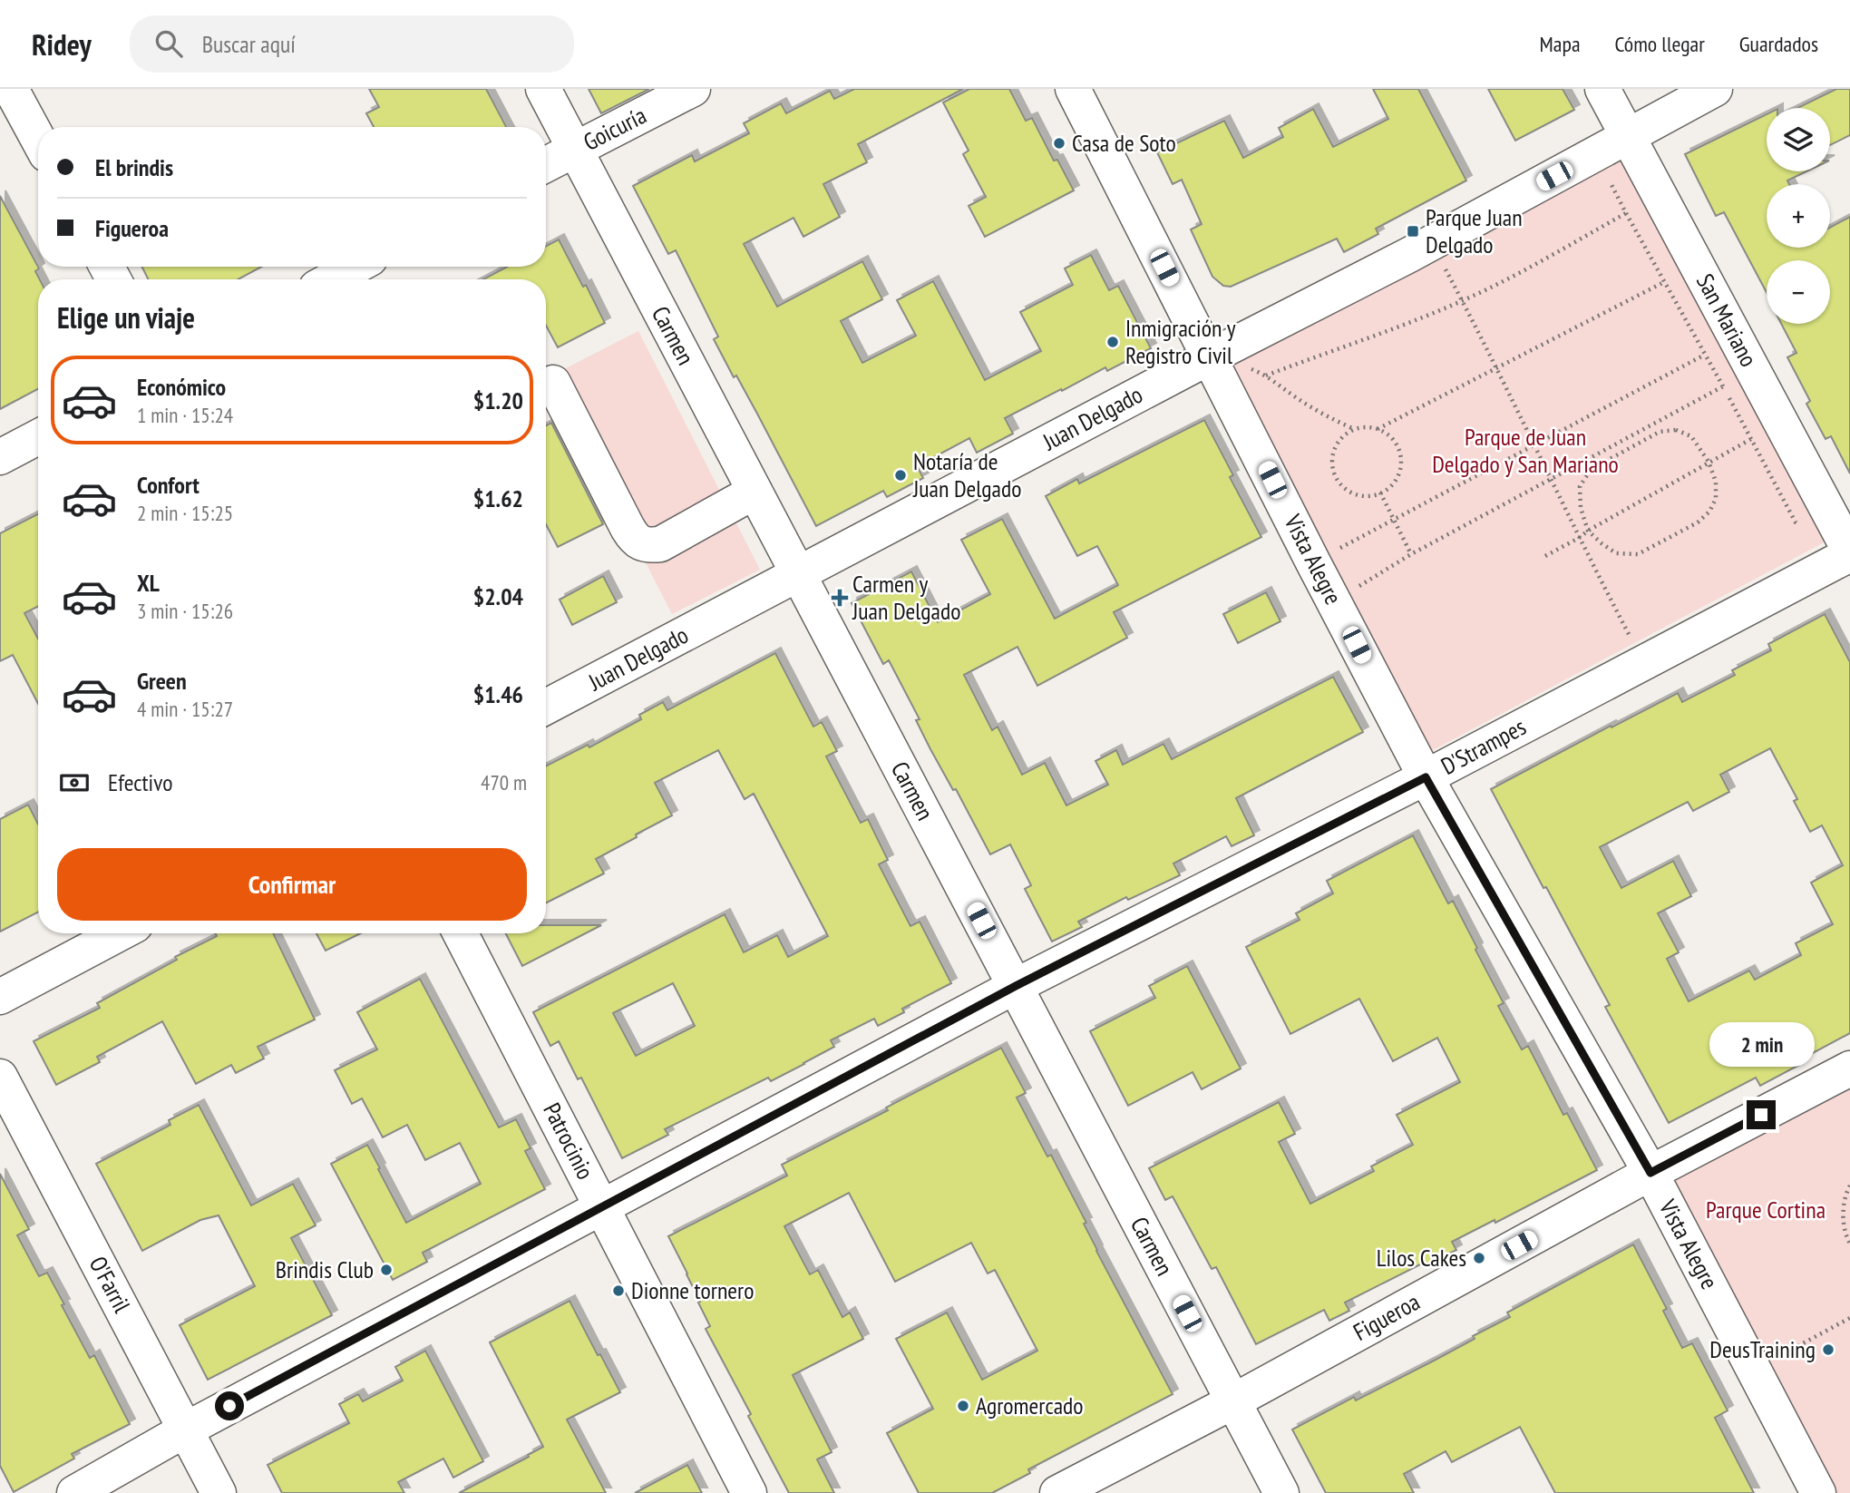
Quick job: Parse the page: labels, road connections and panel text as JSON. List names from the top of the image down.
{
  "streets": {
    "street": [
      "Goicuría",
      "San Mariano",
      "Carmen",
      "Juan Delgado",
      "Vista Alegre",
      "D'Strampes",
      "Patrocinio",
      "O'Farril",
      "Figueroa"
    ]
  },
  "crossings": [
    ["Goicuría", "Carmen"],
    ["San Mariano", "Juan Delgado"],
    ["San Mariano", "D'Strampes"],
    ["Carmen", "Juan Delgado"],
    ["Carmen", "D'Strampes"],
    ["Carmen", "Figueroa"],
    ["Juan Delgado", "Vista Alegre"],
    ["Vista Alegre", "D'Strampes"],
    ["Vista Alegre", "Figueroa"],
    ["D'Strampes", "Patrocinio"],
    ["D'Strampes", "O'Farril"]
  ],
  "parks": ["Parque de Juan Delgado y San Mariano", "Parque Cortina"],
  "places": {
    "other": [
      "Casa de Soto",
      "Inmigración y Registro Civil",
      "Notaría de Juan Delgado",
      "Lilos Cakes",
      "Brindis Club",
      "Dionne tornero",
      "DeusTraining",
      "Agromercado"
    ],
    "transit": ["Parque Juan Delgado"],
    "health": ["Carmen y Juan Delgado"]
  },
  "page": {
    "header": "Ridey",
    "search": "Buscar aquí",
    "nav": ["Mapa", "Cómo llegar", "Guardados"],
    "map_buttons": ["+", "−"],
    "banner": ["El brindis", "Figueroa"],
    "heading": "Elige un viaje",
    "list": [
      {
        "name": "Económico",
        "note": "1 min · 15:24",
        "value": "$1.20"
      },
      {
        "name": "Confort",
        "note": "2 min · 15:25",
        "value": "$1.62"
      },
      {
        "name": "XL",
        "note": "3 min · 15:26",
        "value": "$2.04"
      },
      {
        "name": "Green",
        "note": "4 min · 15:27",
        "value": "$1.46"
      }
    ],
    "pay": ["Efectivo", "470 m"],
    "buttons": "Confirmar",
    "bubble": "2 min"
  }
}
